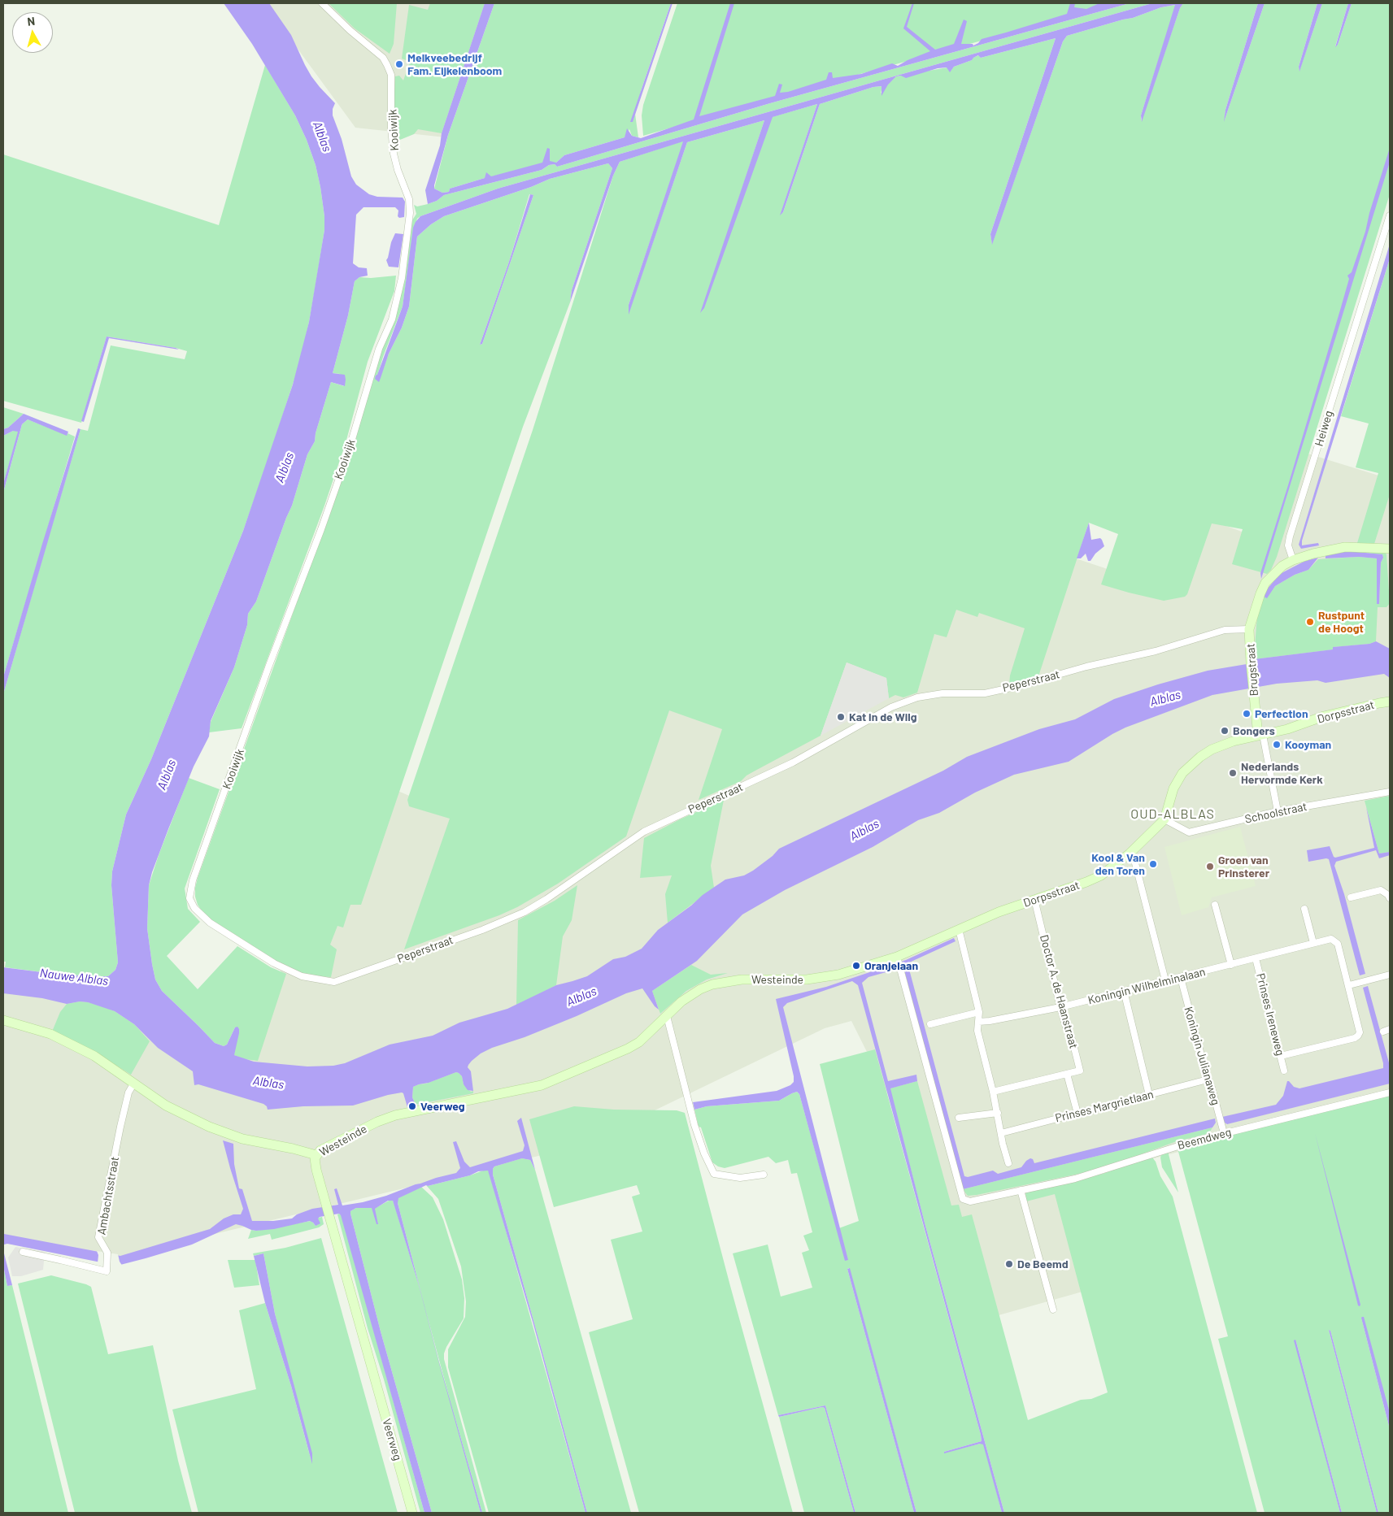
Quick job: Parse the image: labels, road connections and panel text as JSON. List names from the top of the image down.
{
  "streets": {
    "street": [
      "Kooiwijk",
      "Heiweg",
      "Brugstraat",
      "Peperstraat",
      "Dorpsstraat",
      "Schoolstraat",
      "Westeinde",
      "Koningin Wilhelminalaan",
      "Doctor A. de Haanstraat",
      "Prinses Ireneweg",
      "Koningin Julianaweg",
      "Prinses Margrietlaan",
      "Beemdweg",
      "Ambachtsstraat",
      "Veerweg"
    ]
  },
  "crossings": [
    ["Kooiwijk", "Peperstraat"],
    ["Brugstraat", "Peperstraat"],
    ["Brugstraat", "Dorpsstraat"],
    ["Dorpsstraat", "Schoolstraat"],
    ["Dorpsstraat", "Westeinde"],
    ["Dorpsstraat", "Doctor A. de Haanstraat"],
    ["Dorpsstraat", "Beemdweg"],
    ["Westeinde", "Beemdweg"],
    ["Westeinde", "Ambachtsstraat"],
    ["Westeinde", "Veerweg"],
    ["Koningin Wilhelminalaan", "Doctor A. de Haanstraat"],
    ["Koningin Wilhelminalaan", "Prinses Ireneweg"],
    ["Koningin Wilhelminalaan", "Koningin Julianaweg"],
    ["Koningin Julianaweg", "Prinses Margrietlaan"],
    ["Koningin Julianaweg", "Beemdweg"]
  ],
  "districts": ["OUD-ALBLAS"],
  "water": ["Alblas", "Nauwe Alblas"],
  "places": [
    "Melkveebedrijf Fam. Eijkelenboom",
    "Rustpunt de Hoogt",
    "Perfection",
    "Kat in de Wilg",
    "Bongers",
    "Kooyman",
    "Nederlands Hervormde Kerk",
    "Kool & Van den Toren",
    "Groen van Prinsterer",
    "Oranjelaan",
    "Veerweg",
    "De Beemd"
  ],
  "north": "top"
}
